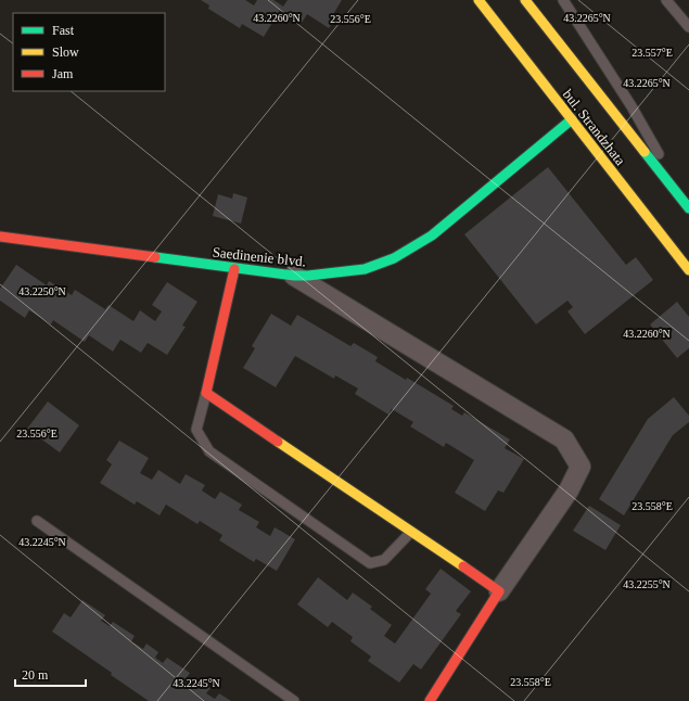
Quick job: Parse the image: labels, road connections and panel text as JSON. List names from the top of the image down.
{
  "streets": {
    "street": ["bul. Strandzhata", "Saedinenie blvd."]
  },
  "crossings": [
    ["bul. Strandzhata", "Saedinenie blvd."]
  ],
  "legend": ["Fast", "Slow", "Jam"],
  "scale_bar": "20 m",
  "coordinates": [
    "43.2265°N",
    "43.2260°N",
    "23.556°E",
    "23.557°E",
    "43.2250°N",
    "23.558°E",
    "43.2245°N",
    "43.2255°N"
  ]
}
